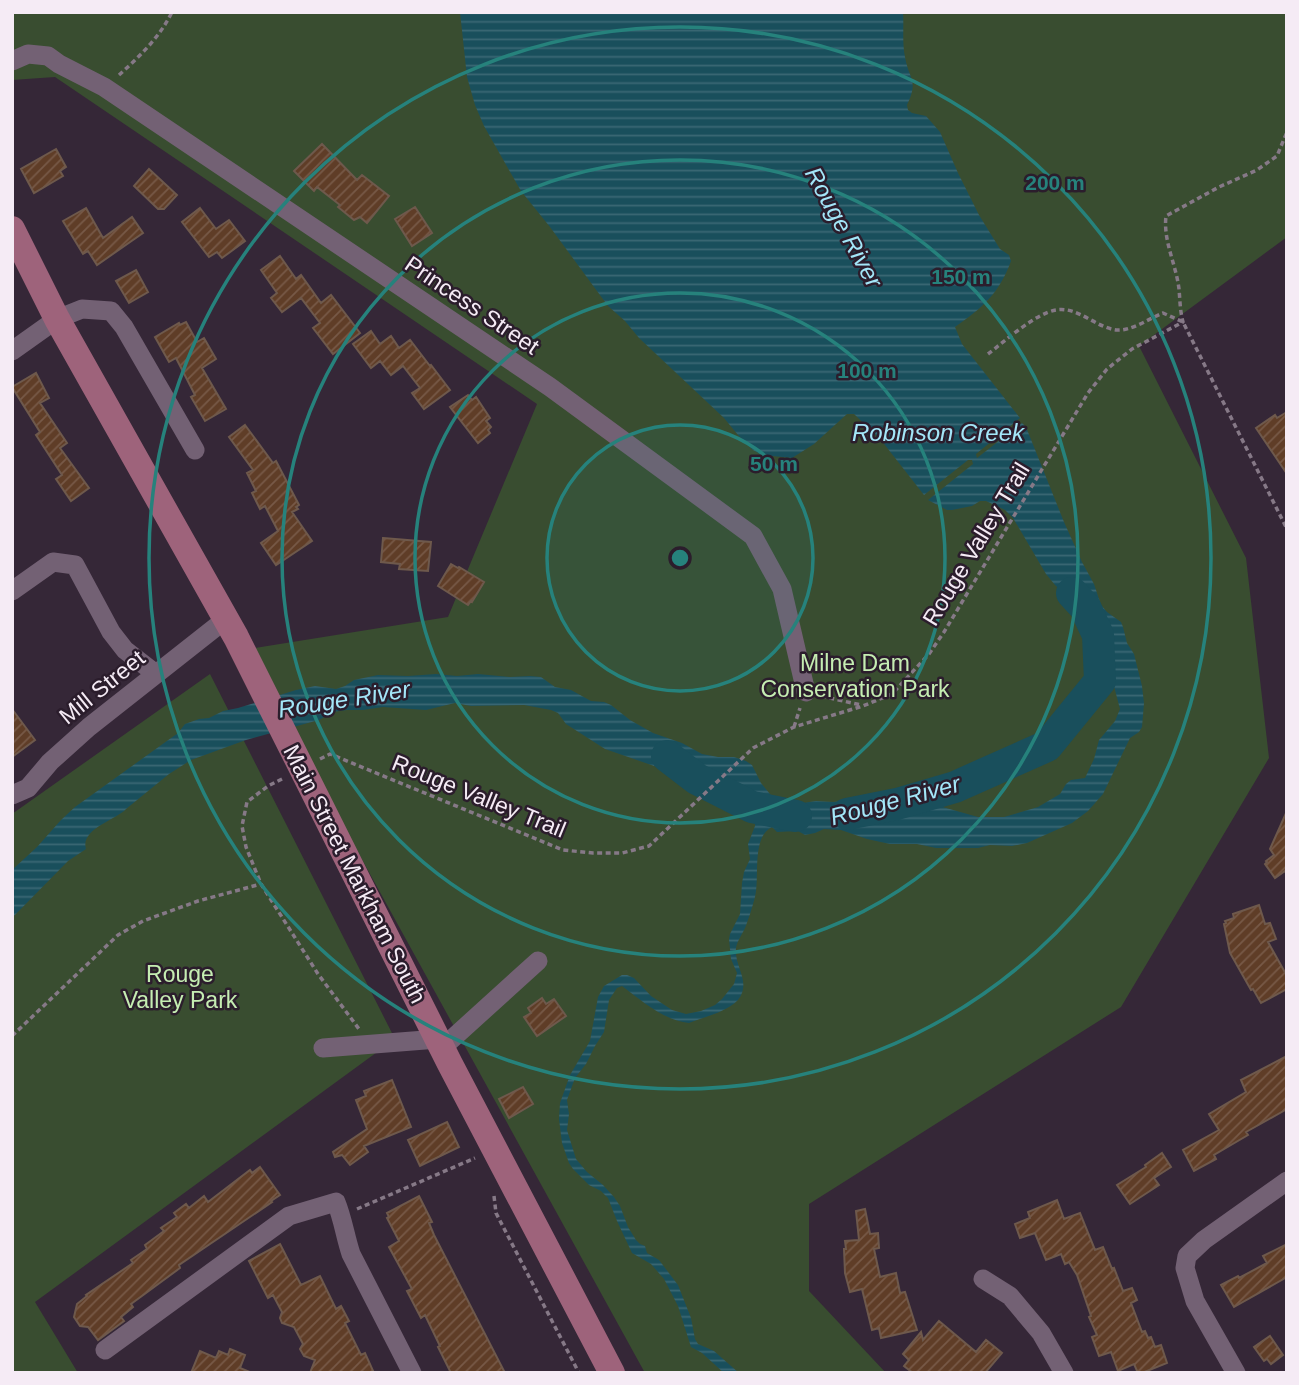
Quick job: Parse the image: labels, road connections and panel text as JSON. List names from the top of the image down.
{
  "streets": {
    "main road": ["Main Street Markham South"],
    "street": ["Princess Street", "Mill Street"],
    "path": ["Rouge Valley Trail"]
  },
  "crossings": [
    ["Mill Street", "Main Street Markham South"]
  ],
  "water": ["Rouge River", "Robinson Creek"],
  "parks": ["Milne Dam Conservation Park", "Rouge Valley Park"],
  "rings": [
    "200 m",
    "150 m",
    "100 m",
    "50 m"
  ]
}
